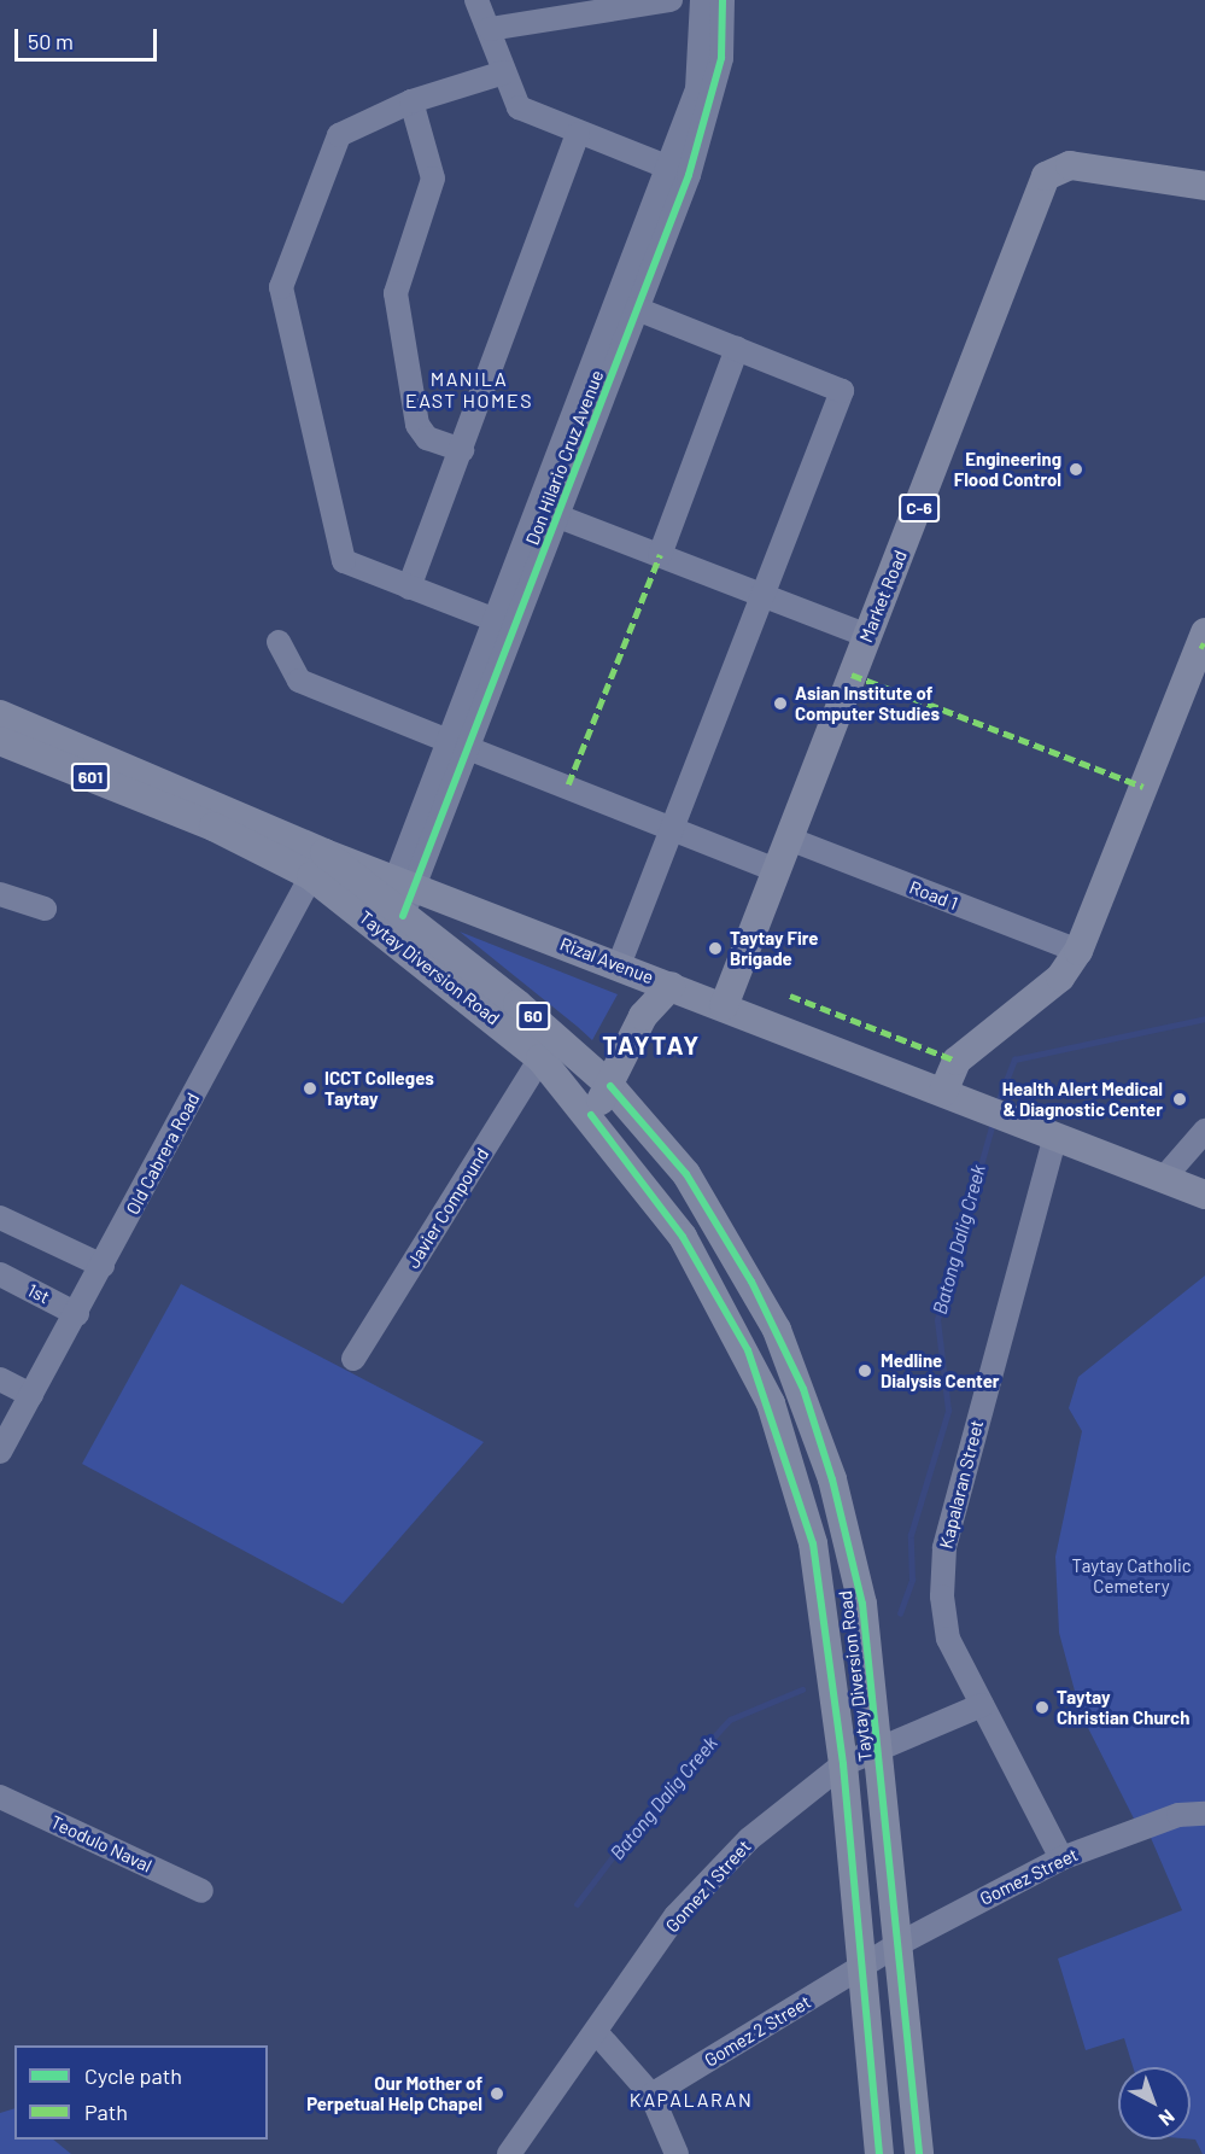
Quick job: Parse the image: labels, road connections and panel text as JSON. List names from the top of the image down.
{
  "streets": {
    "main road": [
      "C-6",
      "Market Road",
      "601",
      "Rizal Avenue",
      "Taytay Diversion Road",
      "60"
    ],
    "street": [
      "Don Hilario Cruz Avenue",
      "Road 1",
      "Old Cabrera Road",
      "Javier Compound",
      "1st",
      "Kapalaran Street",
      "Teodulo Naval",
      "Gomez Street",
      "Gomez 1 Street",
      "Gomez 2 Street"
    ]
  },
  "crossings": [
    ["Don Hilario Cruz Avenue", "Rizal Avenue"],
    ["Don Hilario Cruz Avenue", "Taytay Diversion Road"],
    ["Market Road", "Road 1"],
    ["Market Road", "Rizal Avenue"],
    ["Rizal Avenue", "Taytay Diversion Road"],
    ["Rizal Avenue", "Old Cabrera Road"],
    ["Rizal Avenue", "Kapalaran Street"],
    ["Taytay Diversion Road", "Old Cabrera Road"],
    ["Taytay Diversion Road", "Javier Compound"],
    ["Taytay Diversion Road", "Gomez Street"],
    ["Taytay Diversion Road", "Gomez 1 Street"],
    ["Taytay Diversion Road", "Gomez 2 Street"],
    ["Old Cabrera Road", "1st"],
    ["Kapalaran Street", "Gomez Street"],
    ["Kapalaran Street", "Gomez 1 Street"],
    ["Gomez Street", "Gomez 2 Street"]
  ],
  "districts": ["MANILA EAST HOMES", "TAYTAY", "KAPALARAN"],
  "water": ["Batong Dalig Creek"],
  "parks": ["Taytay Catholic Cemetery"],
  "places": [
    "Engineering Flood Control",
    "Asian Institute of Computer Studies",
    "Taytay Fire Brigade",
    "ICCT Colleges Taytay",
    "Health Alert Medical & Diagnostic Center",
    "Medline Dialysis Center",
    "Taytay Christian Church",
    "Our Mother of Perpetual Help Chapel"
  ],
  "legend": ["Cycle path", "Path"],
  "scale_bar": "50 m",
  "north": "bottom right"
}
